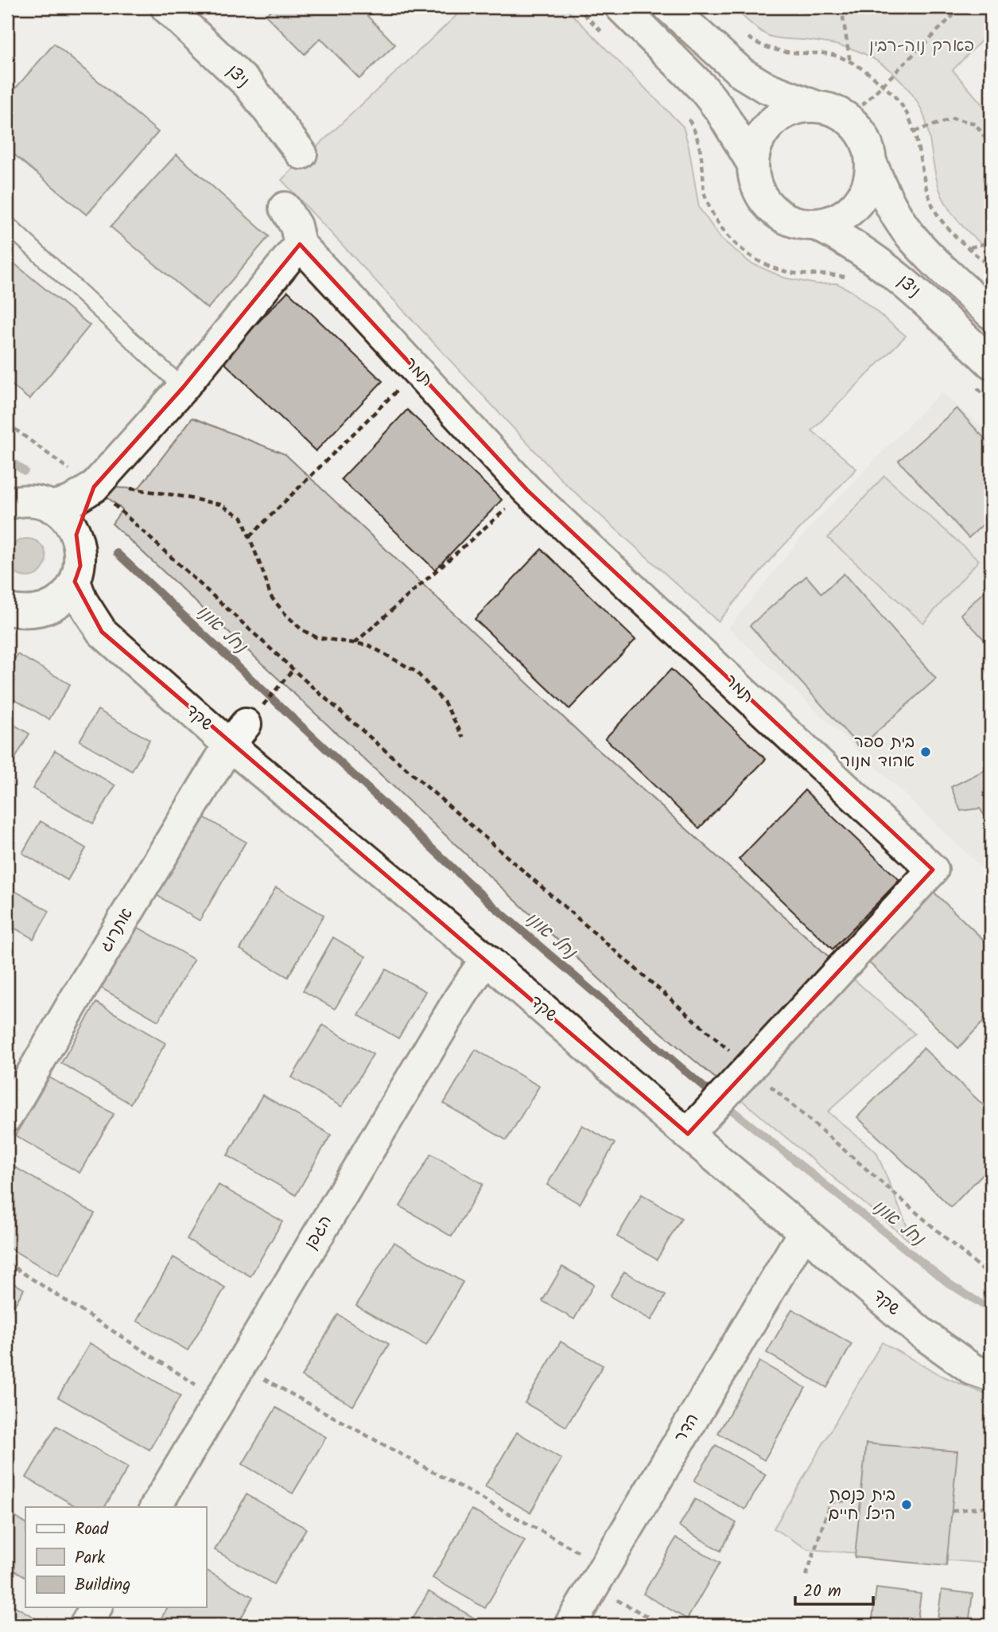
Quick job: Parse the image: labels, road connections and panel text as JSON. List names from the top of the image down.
{
  "streets": {
    "street": [
      "ניצן",
      "תמר",
      "שקד",
      "אתרוג",
      "הגפן",
      "הדר"
    ]
  },
  "crossings": [
    ["תמר", "שקד"],
    ["שקד", "אתרוג"],
    ["שקד", "הגפן"],
    ["שקד", "הדר"]
  ],
  "water": ["נחל אונו"],
  "parks": ["פארק נוה-רבין"],
  "places": ["בית ספר אהוד מנור", "בית כנסת היכל חיים"],
  "legend": ["Road", "Park", "Building"],
  "scale_bar": "20 m"
}
